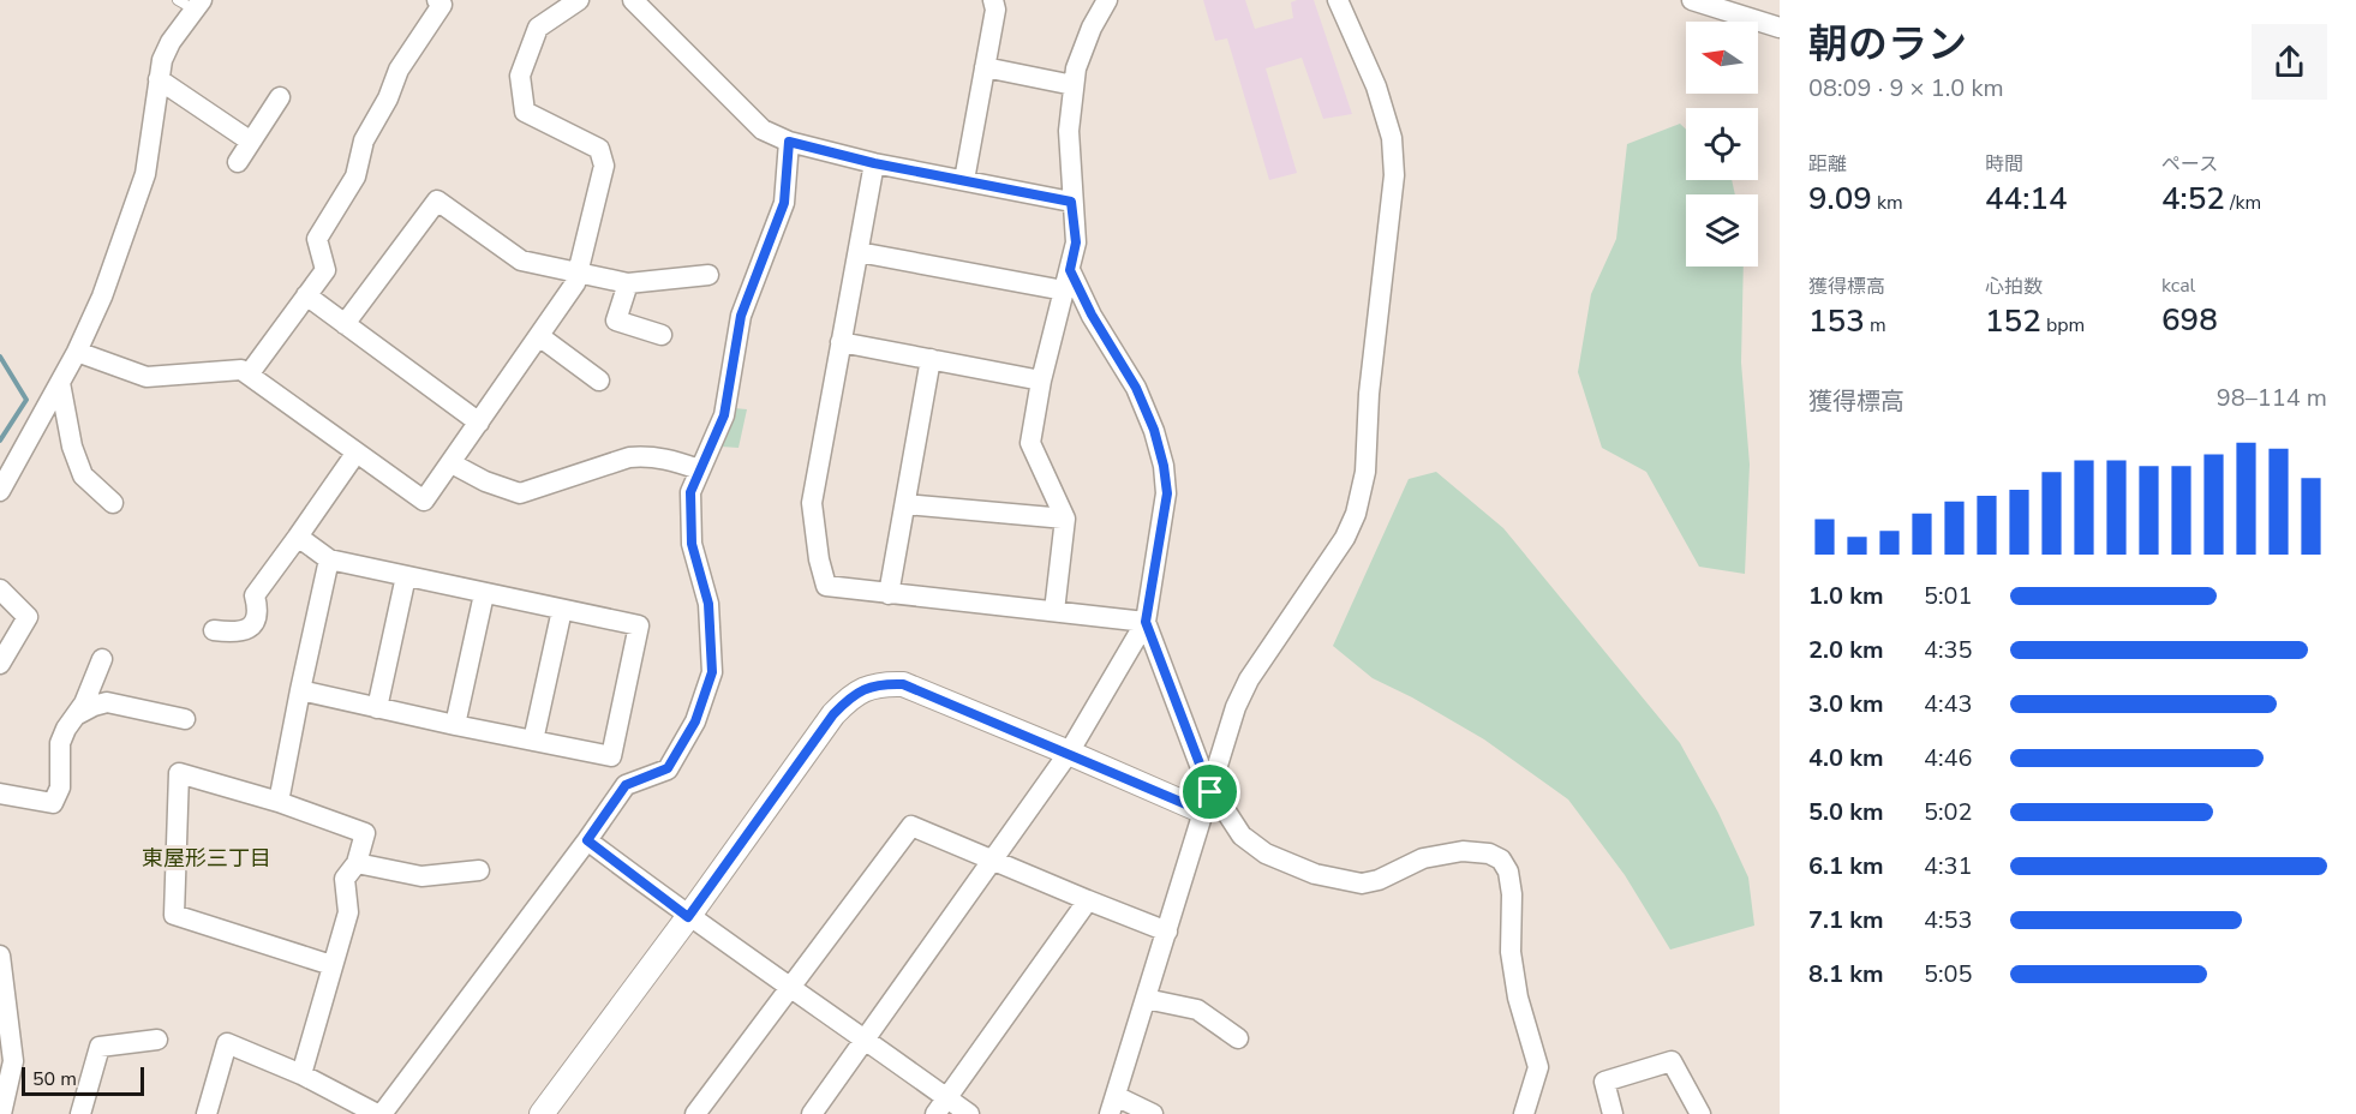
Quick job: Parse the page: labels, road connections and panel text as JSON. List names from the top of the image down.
{
  "districts": ["東屋形三丁目"],
  "scale_bar": "50 m",
  "north": "left",
  "page": {
    "heading": ["朝のラン", "08:09 · 9 × 1.0 km"],
    "stats": [
      ["距離", "9.09 km"],
      ["時間", "44:14"],
      ["ペース", "4:52 /km"],
      ["獲得標高", "153 m"],
      ["心拍数", "152 bpm"],
      ["kcal", "698"]
    ],
    "chart": ["獲得標高", "98–114 m"],
    "list": [
      {
        "name": "1.0 km",
        "note": "5:01"
      },
      {
        "name": "2.0 km",
        "note": "4:35"
      },
      {
        "name": "3.0 km",
        "note": "4:43"
      },
      {
        "name": "4.0 km",
        "note": "4:46"
      },
      {
        "name": "5.0 km",
        "note": "5:02"
      },
      {
        "name": "6.1 km",
        "note": "4:31"
      },
      {
        "name": "7.1 km",
        "note": "4:53"
      },
      {
        "name": "8.1 km",
        "note": "5:05"
      }
    ],
    "scale": "50 m"
  }
}
